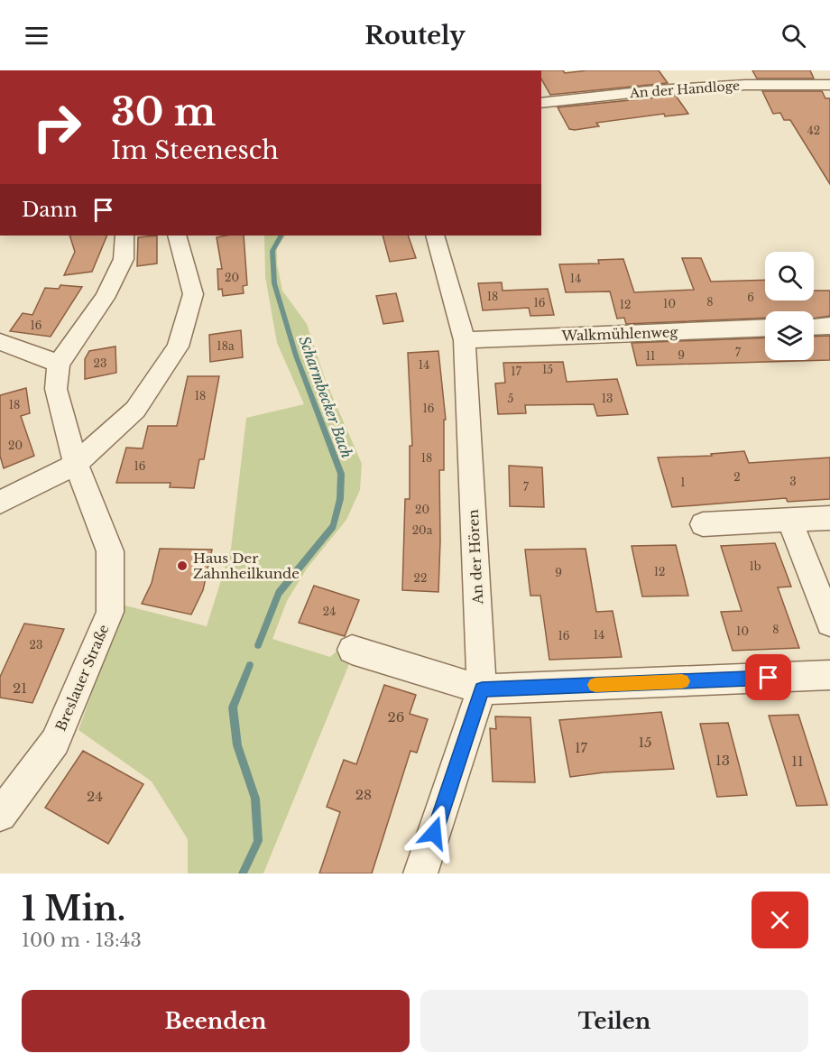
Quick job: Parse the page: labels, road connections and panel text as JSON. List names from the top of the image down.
{
  "streets": {
    "street": [
      "An der Handloge",
      "Walkmühlenweg",
      "An der Hören",
      "Breslauer Straße"
    ]
  },
  "crossings": [
    ["Walkmühlenweg", "An der Hören"]
  ],
  "water": ["Scharmbecker Bach"],
  "places": ["Haus Der Zahnheilkunde"],
  "house_numbers": [
    "42",
    "20",
    "14",
    "18",
    "6",
    "8",
    "16",
    "10",
    "12",
    "16",
    "18a",
    "7",
    "9",
    "11",
    "23",
    "14",
    "15",
    "17",
    "18",
    "5",
    "13",
    "18",
    "16",
    "20",
    "18",
    "16",
    "2",
    "3",
    "1",
    "7",
    "20",
    "20a",
    "1b",
    "12",
    "9",
    "22",
    "24",
    "8",
    "10",
    "14",
    "16",
    "23",
    "21",
    "26",
    "15",
    "17",
    "13",
    "11",
    "28",
    "24"
  ],
  "page": {
    "header": "Routely",
    "turn": ["30 m", "Im Steenesch"],
    "then": "Dann",
    "heading": ["1 Min.", "100 m · 13:43"],
    "buttons": ["Beenden", "Teilen"]
  }
}
